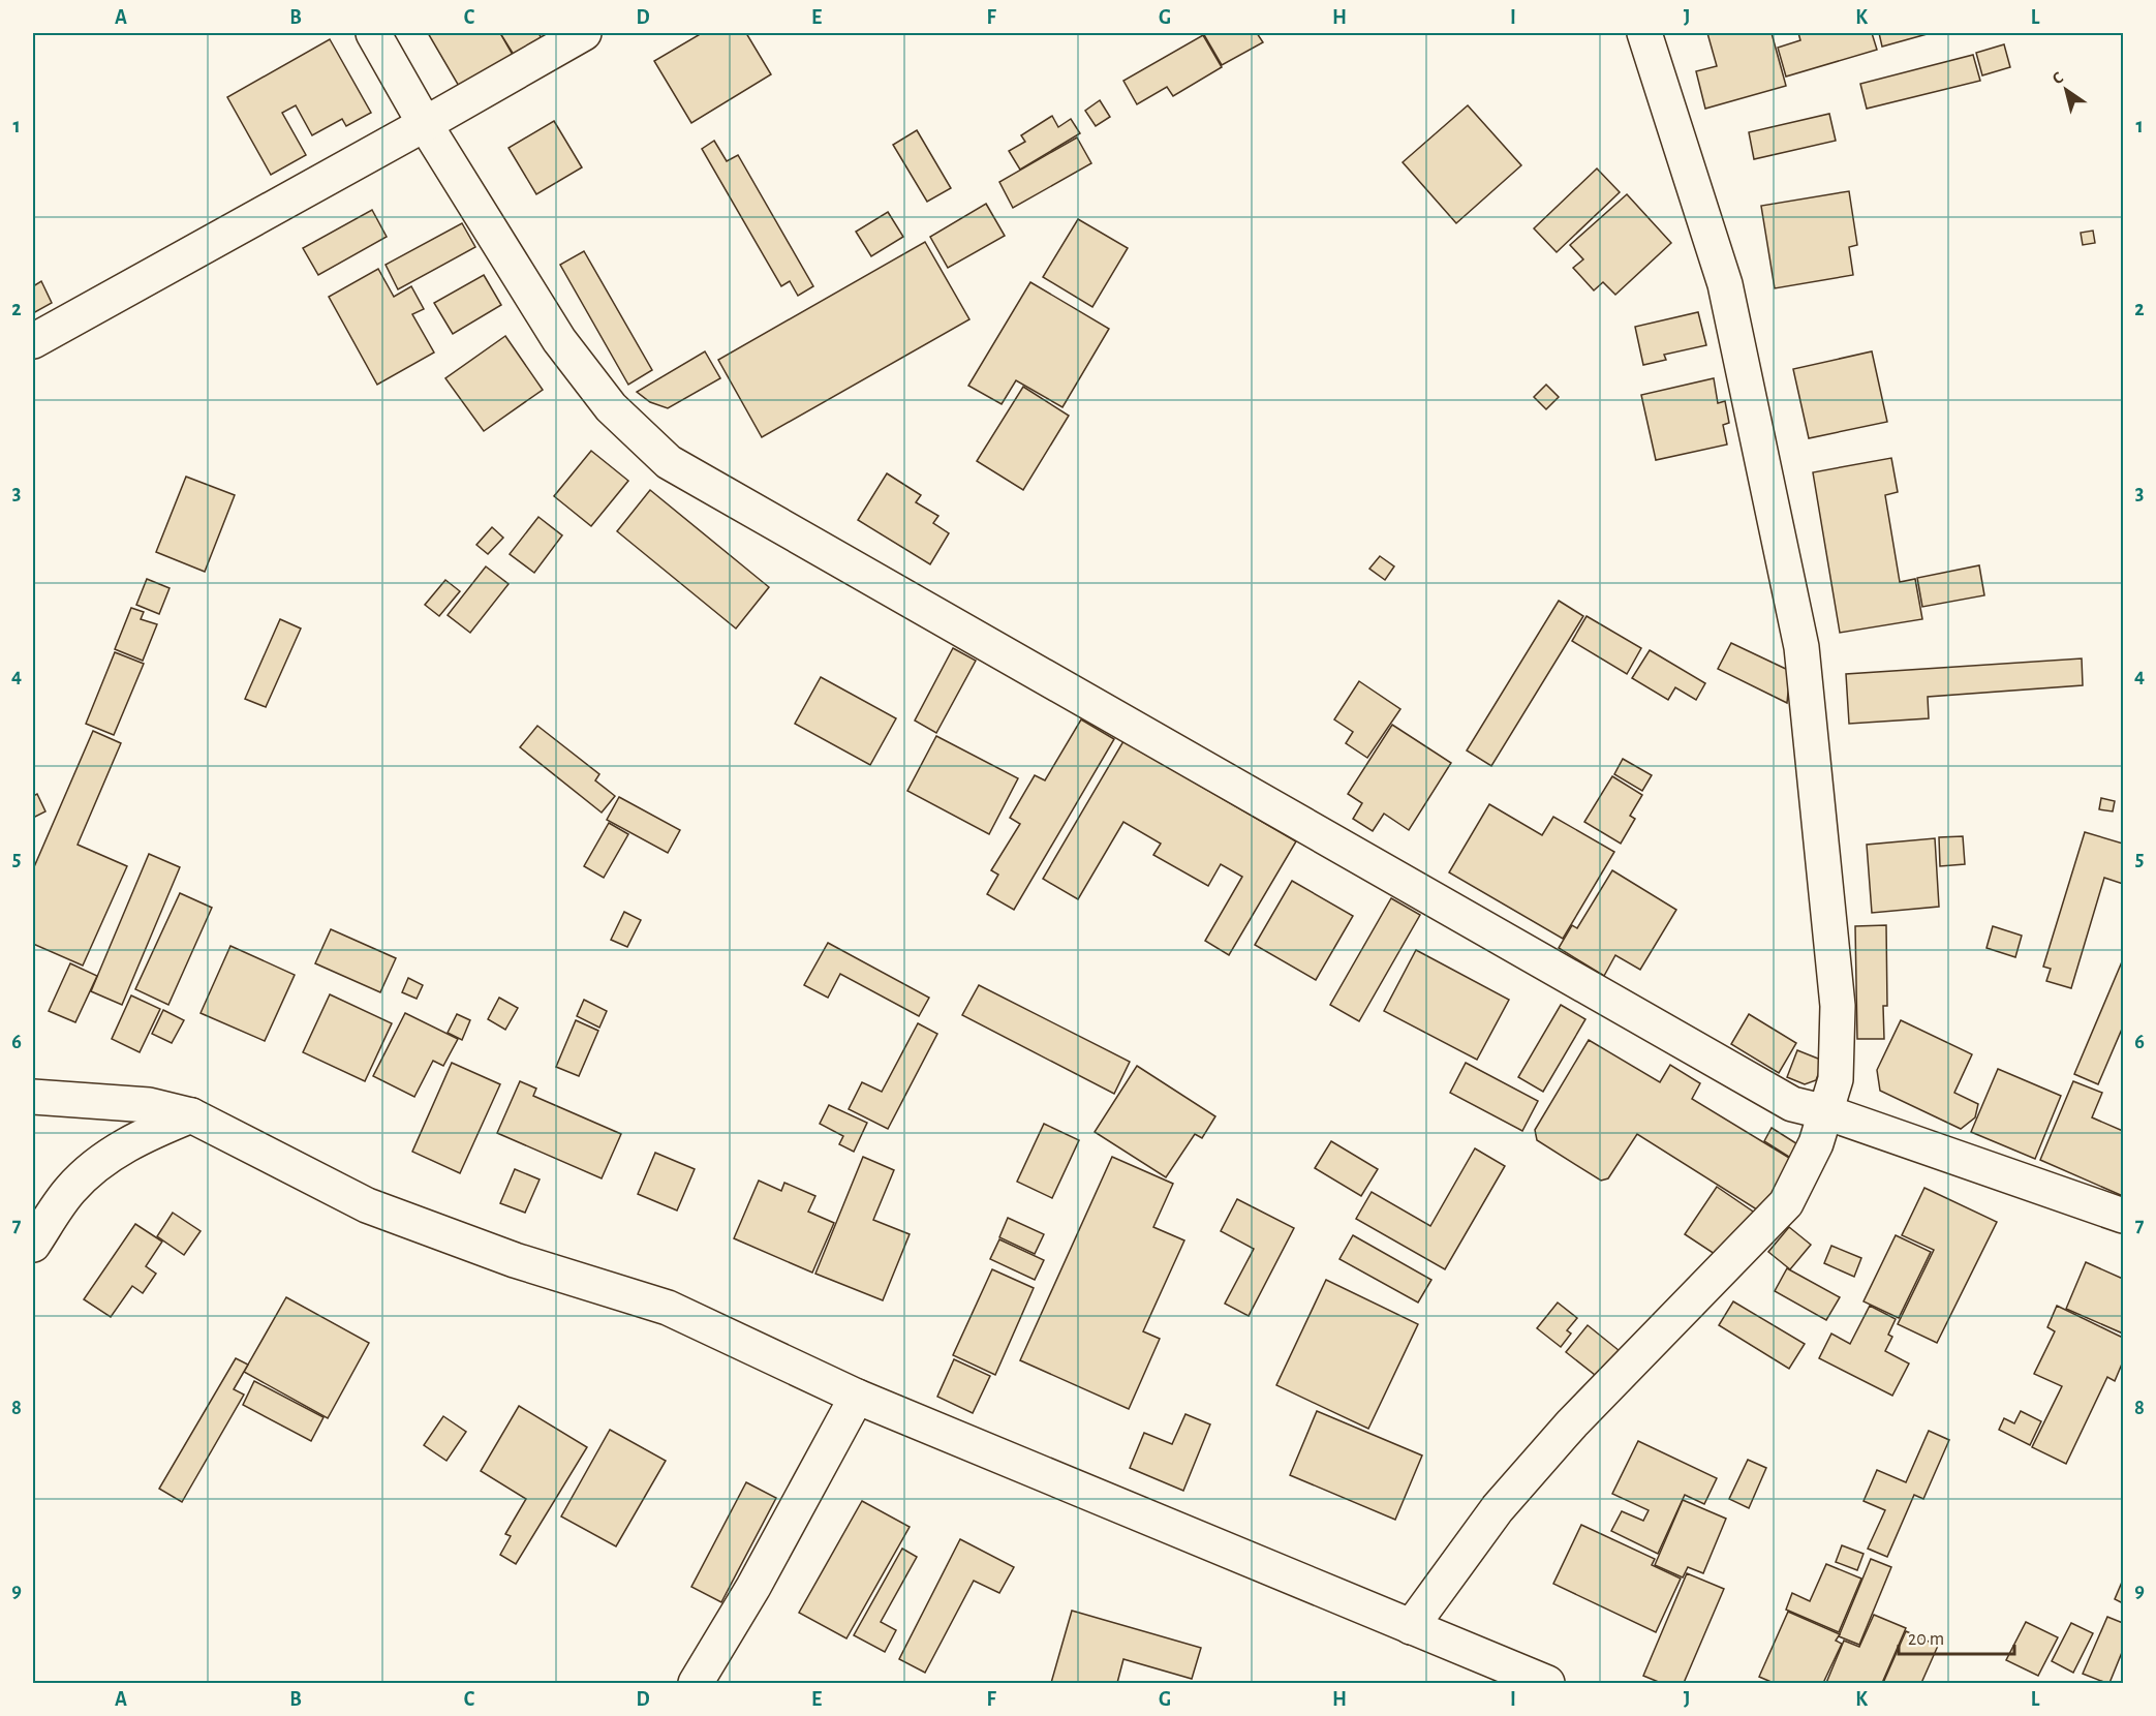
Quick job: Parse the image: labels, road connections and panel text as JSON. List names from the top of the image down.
{
  "scale_bar": "20 m",
  "north": "top left",
  "grid": {
    "columns": [
      "A",
      "B",
      "C",
      "D",
      "E",
      "F",
      "G",
      "H",
      "I",
      "J",
      "K",
      "L"
    ],
    "rows": [
      "1",
      "2",
      "3",
      "4",
      "5",
      "6",
      "7",
      "8",
      "9"
    ]
  }
}
